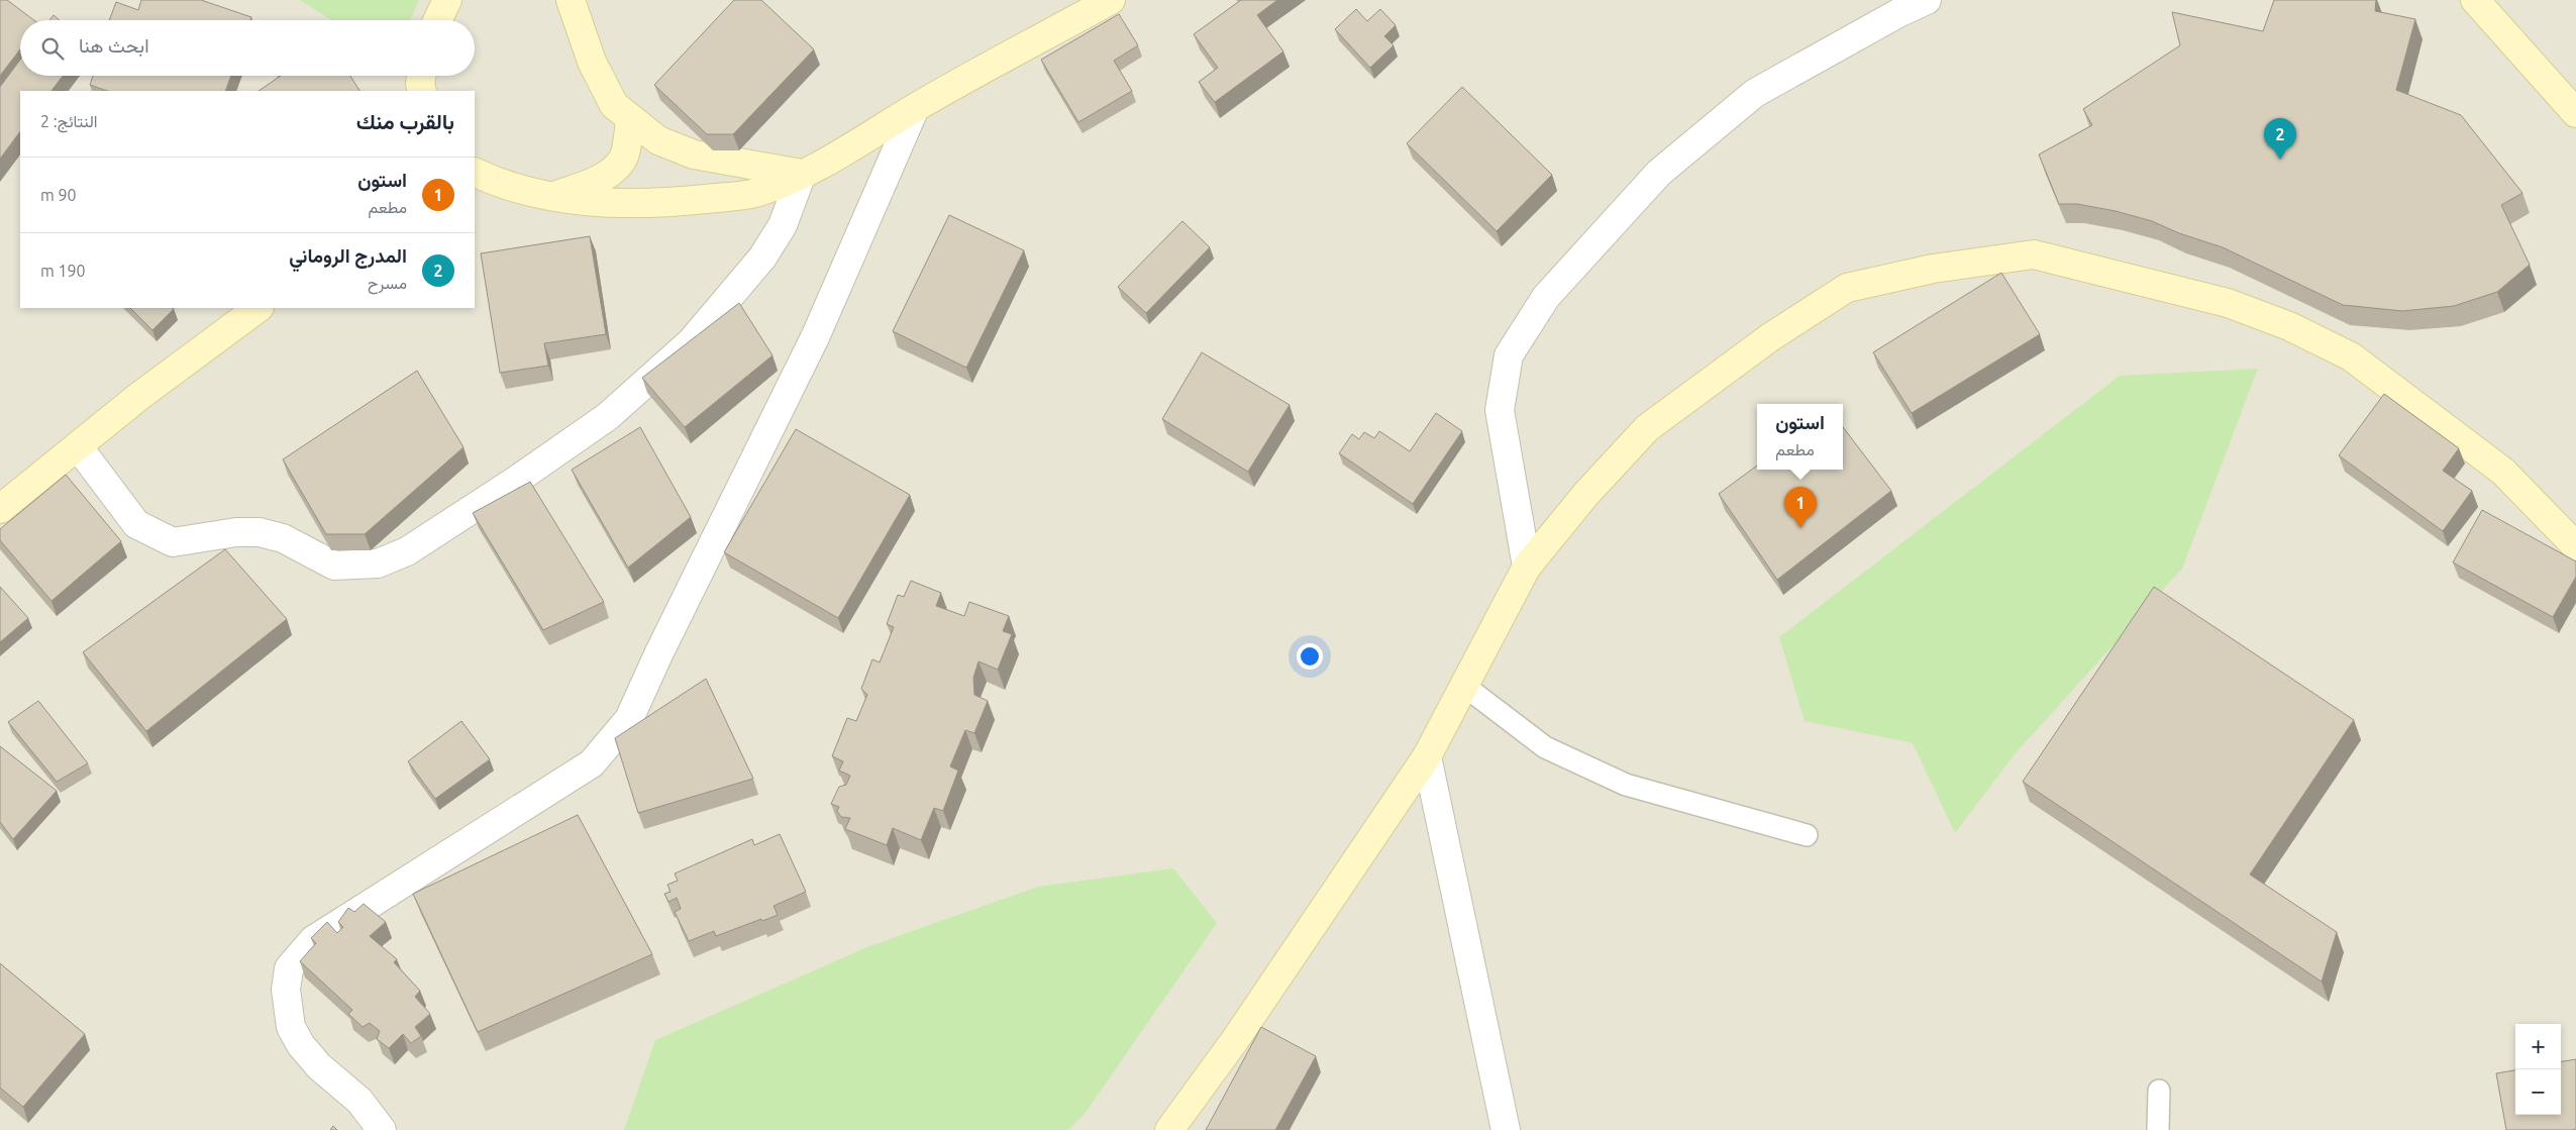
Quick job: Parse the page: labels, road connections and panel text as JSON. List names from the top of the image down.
{
  "page": {
    "search": "ابحث هنا",
    "heading": ["بالقرب منك", "النتائج: 2"],
    "pins": ["2", "1"],
    "list": [
      {
        "mark": "1",
        "name": "استون",
        "note": "مطعم",
        "value": "90 m"
      },
      {
        "mark": "2",
        "name": "المدرج الروماني",
        "note": "مسرح",
        "value": "190 m"
      }
    ],
    "popup": ["استون", "مطعم"],
    "map_buttons": ["+", "−"]
  }
}
